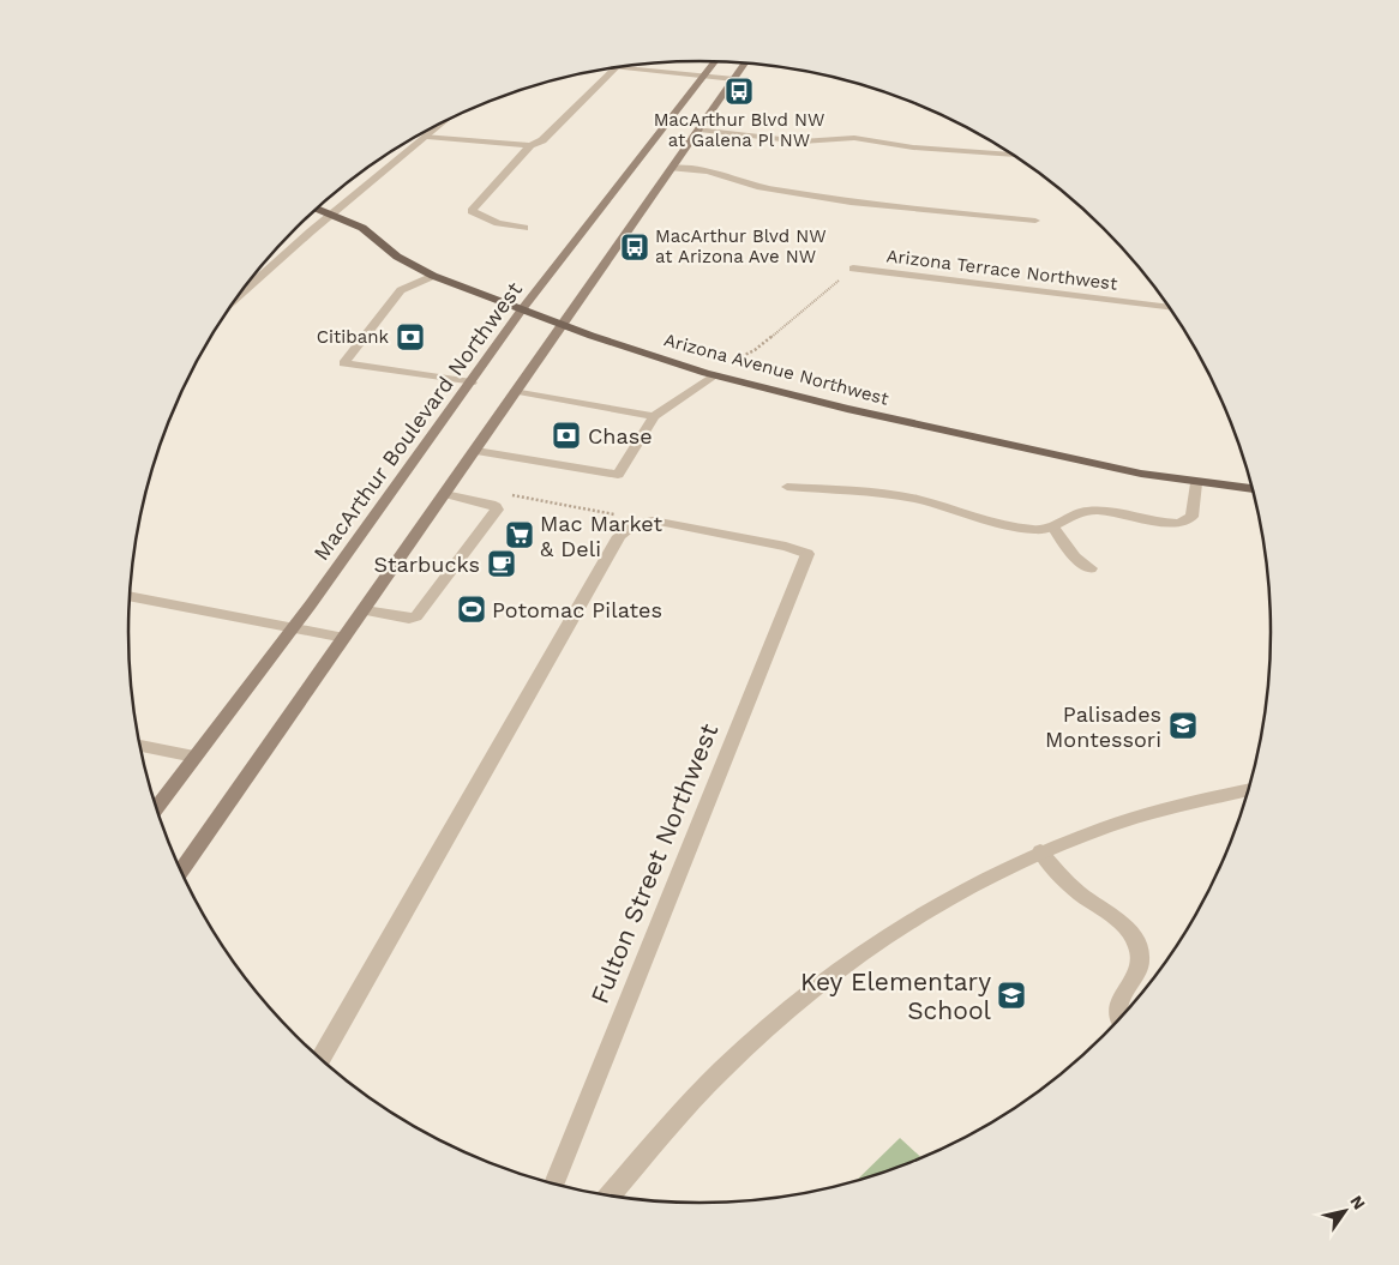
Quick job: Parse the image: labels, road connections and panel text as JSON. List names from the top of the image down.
{
  "streets": {
    "main road": ["Arizona Avenue Northwest", "MacArthur Boulevard Northwest"],
    "street": ["Arizona Terrace Northwest", "Fulton Street Northwest"]
  },
  "crossings": [
    ["Arizona Avenue Northwest", "MacArthur Boulevard Northwest"]
  ],
  "places": {
    "bus stop": ["MacArthur Blvd NW at Galena Pl NW", "MacArthur Blvd NW at Arizona Ave NW"],
    "bank": ["Citibank", "Chase"],
    "supermarket": ["Mac Market & Deli"],
    "cafe": ["Starbucks"],
    "sports": ["Potomac Pilates"],
    "school or university": ["Palisades Montessori", "Key Elementary School"]
  },
  "north": "top right"
}
